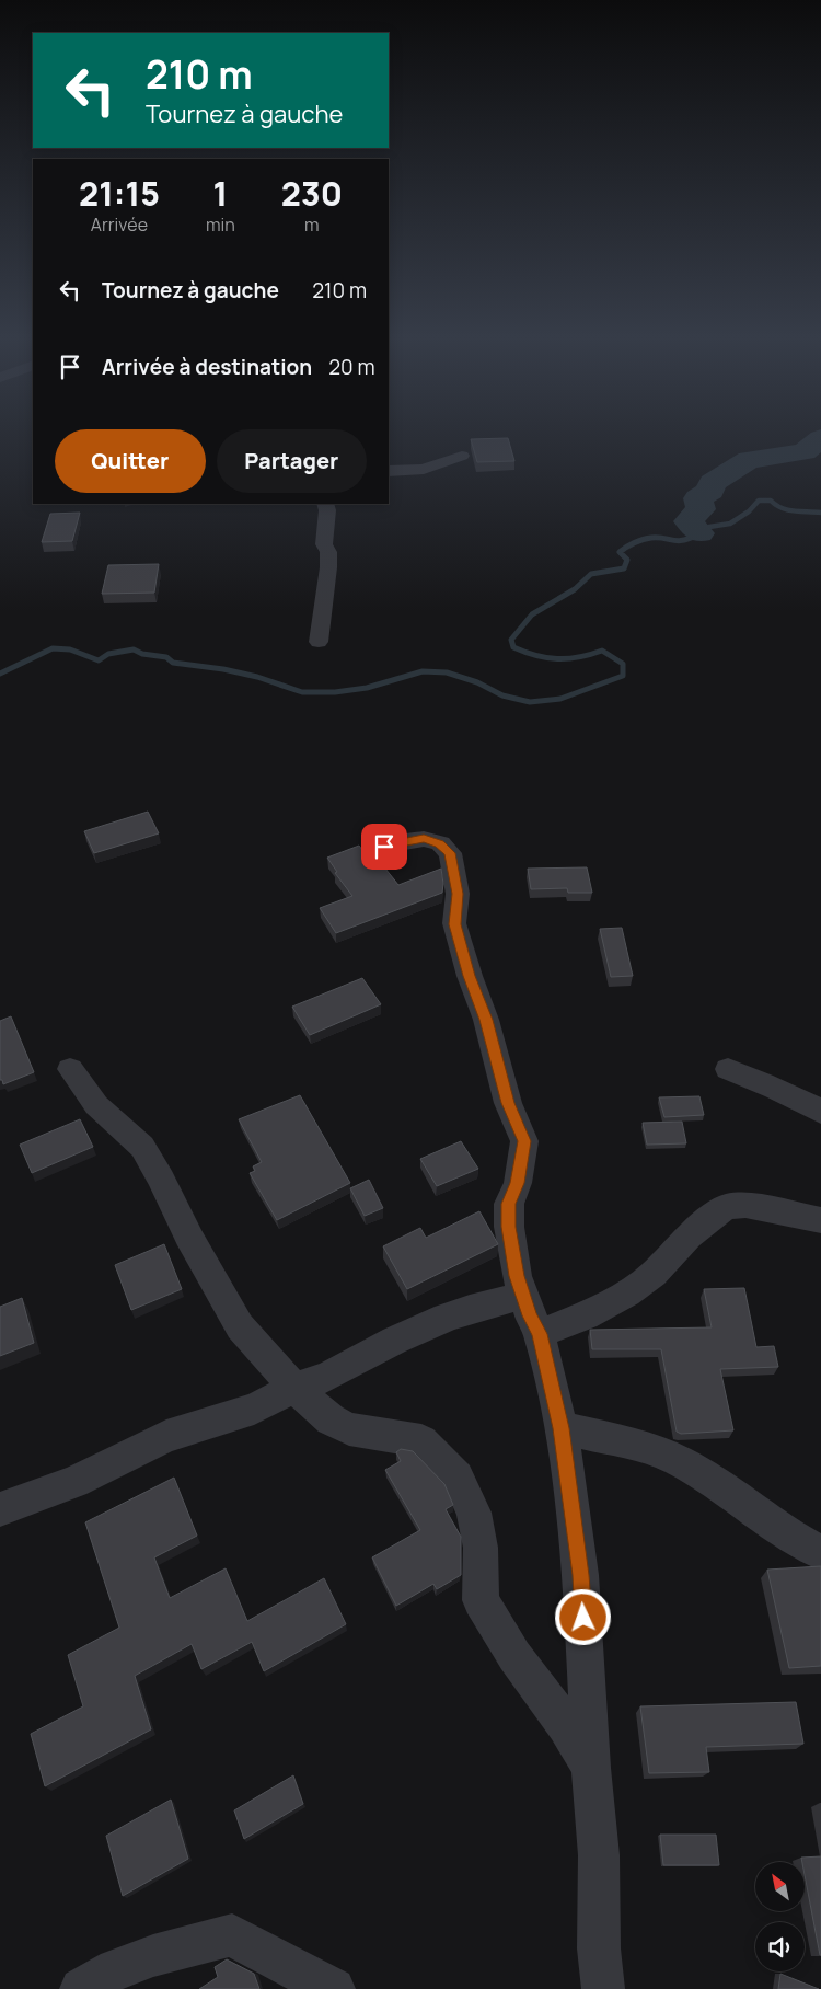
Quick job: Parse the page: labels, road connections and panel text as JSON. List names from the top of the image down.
{
  "north": "top left",
  "page": {
    "turn": ["210 m", "Tournez à gauche"],
    "eta": [
      "21:15",
      "Arrivée",
      "1",
      "min",
      "230",
      "m"
    ],
    "list": [
      {
        "name": "Tournez à gauche",
        "value": "210 m"
      },
      {
        "name": "Arrivée à destination",
        "value": "20 m"
      }
    ],
    "buttons": ["Quitter", "Partager"]
  }
}
